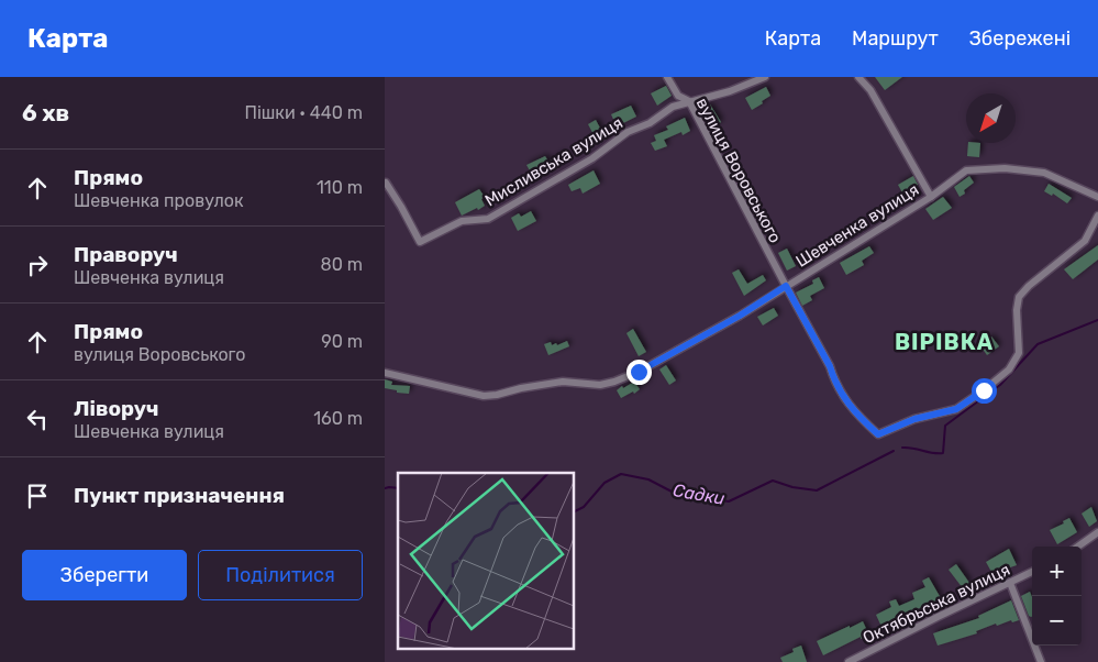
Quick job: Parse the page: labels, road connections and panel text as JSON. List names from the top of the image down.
{
  "streets": {
    "street": [
      "Мисливська вулиця",
      "вулиця Воровського",
      "Шевченка вулиця",
      "Октябрьська вулиця"
    ]
  },
  "crossings": [
    ["Мисливська вулиця", "вулиця Воровського"],
    ["вулиця Воровського", "Шевченка вулиця"]
  ],
  "districts": ["ВІРІВКА"],
  "water": ["Садки"],
  "north": "bottom left",
  "page": {
    "header": "Карта",
    "nav": ["Карта", "Маршрут", "Збережені"],
    "heading": ["6 хв", "Пішки · 440 m"],
    "list": [
      ["Прямо", "Шевченка провулок", "110 m"],
      ["Праворуч", "Шевченка вулиця", "80 m"],
      ["Прямо", "вулиця Воровського", "90 m"],
      ["Ліворуч", "Шевченка вулиця", "160 m"],
      "Пункт призначення"
    ],
    "buttons": ["Зберегти", "Поділитися"],
    "map_buttons": ["+", "−"]
  }
}
